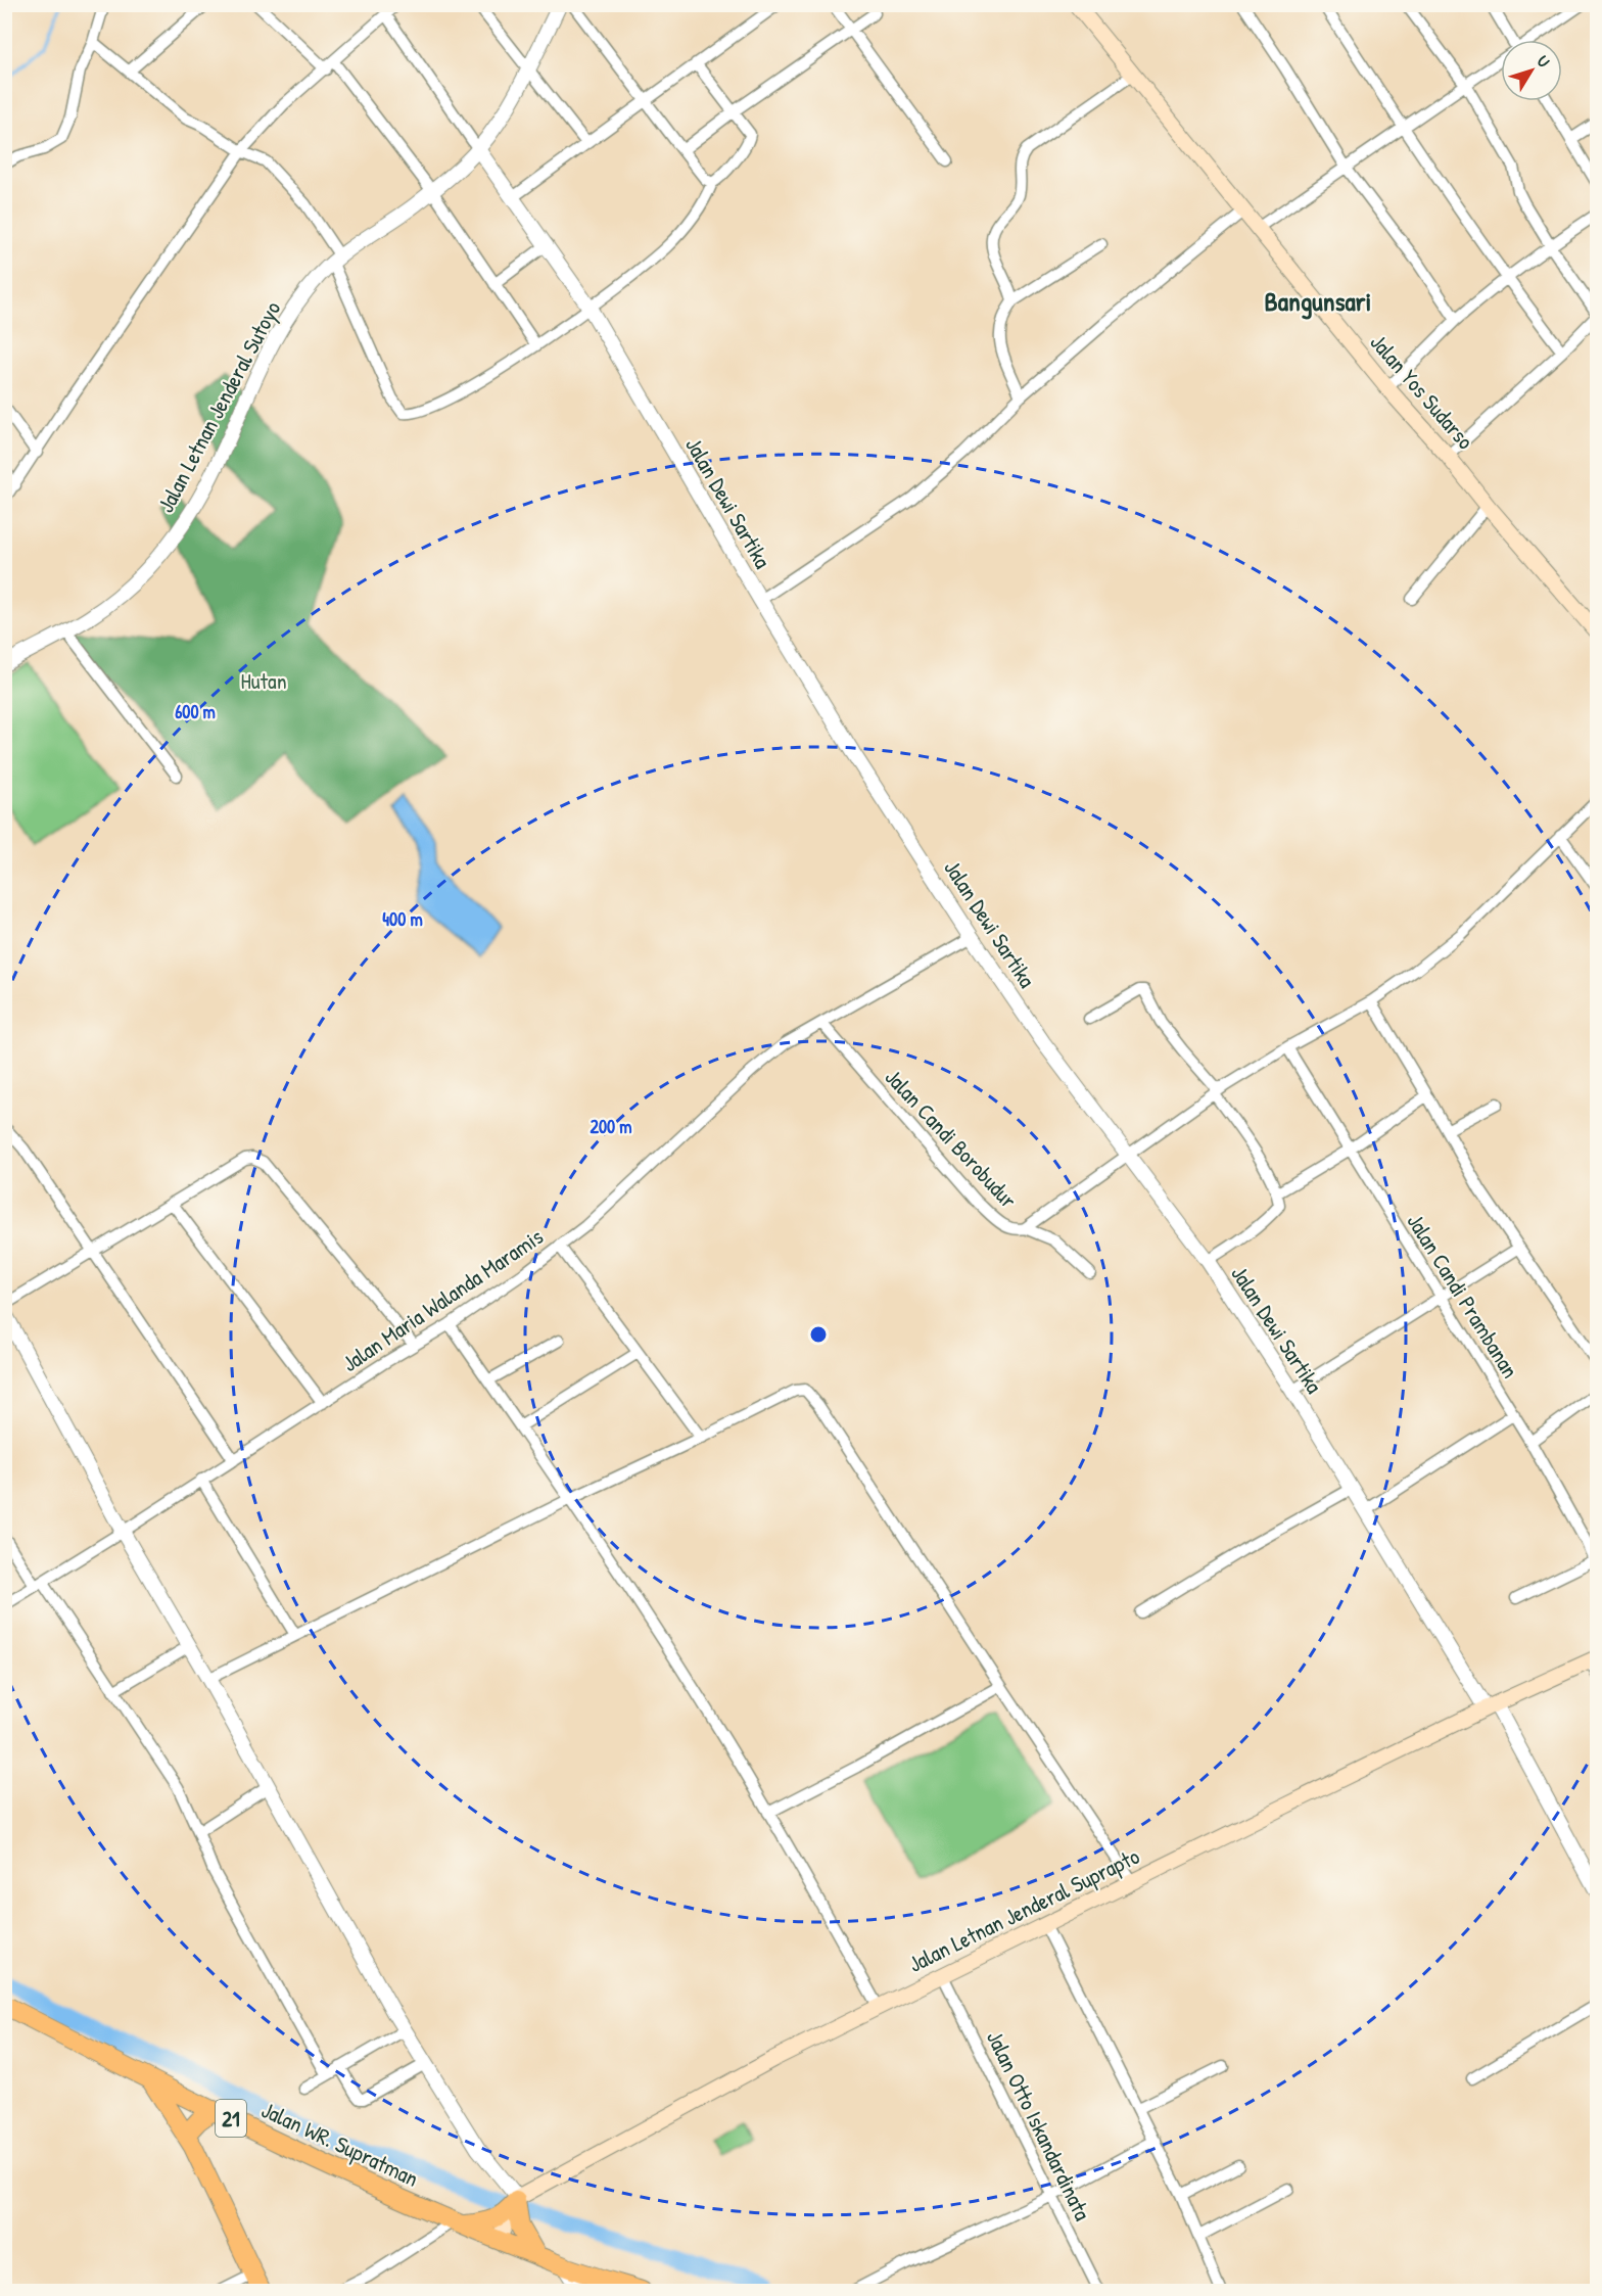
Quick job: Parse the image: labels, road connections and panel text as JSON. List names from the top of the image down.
{
  "streets": {
    "highway": ["21", "Jalan WR. Supratman"],
    "main road": ["Jalan Yos Sudarso", "Jalan Letnan Jenderal Suprapto"],
    "street": [
      "Jalan Letnan Jenderal Sutoyo",
      "Jalan Dewi Sartika",
      "Jalan Candi Borobudur",
      "Jalan Candi Prambanan",
      "Jalan Maria Walanda Maramis",
      "Jalan Otto Iskandardinata"
    ]
  },
  "crossings": [
    ["Jalan Letnan Jenderal Sutoyo", "Jalan Dewi Sartika"],
    ["Jalan Dewi Sartika", "Jalan Candi Borobudur"],
    ["Jalan Dewi Sartika", "Jalan Maria Walanda Maramis"],
    ["Jalan Dewi Sartika", "Jalan Letnan Jenderal Suprapto"],
    ["Jalan Candi Borobudur", "Jalan Candi Prambanan"],
    ["Jalan Candi Borobudur", "Jalan Maria Walanda Maramis"],
    ["Jalan Letnan Jenderal Suprapto", "Jalan Otto Iskandardinata"],
    ["21", "Jalan WR. Supratman"]
  ],
  "districts": ["Bangunsari"],
  "parks": ["Hutan"],
  "north": "top right",
  "rings": ["600 m", "400 m", "200 m"]
}
